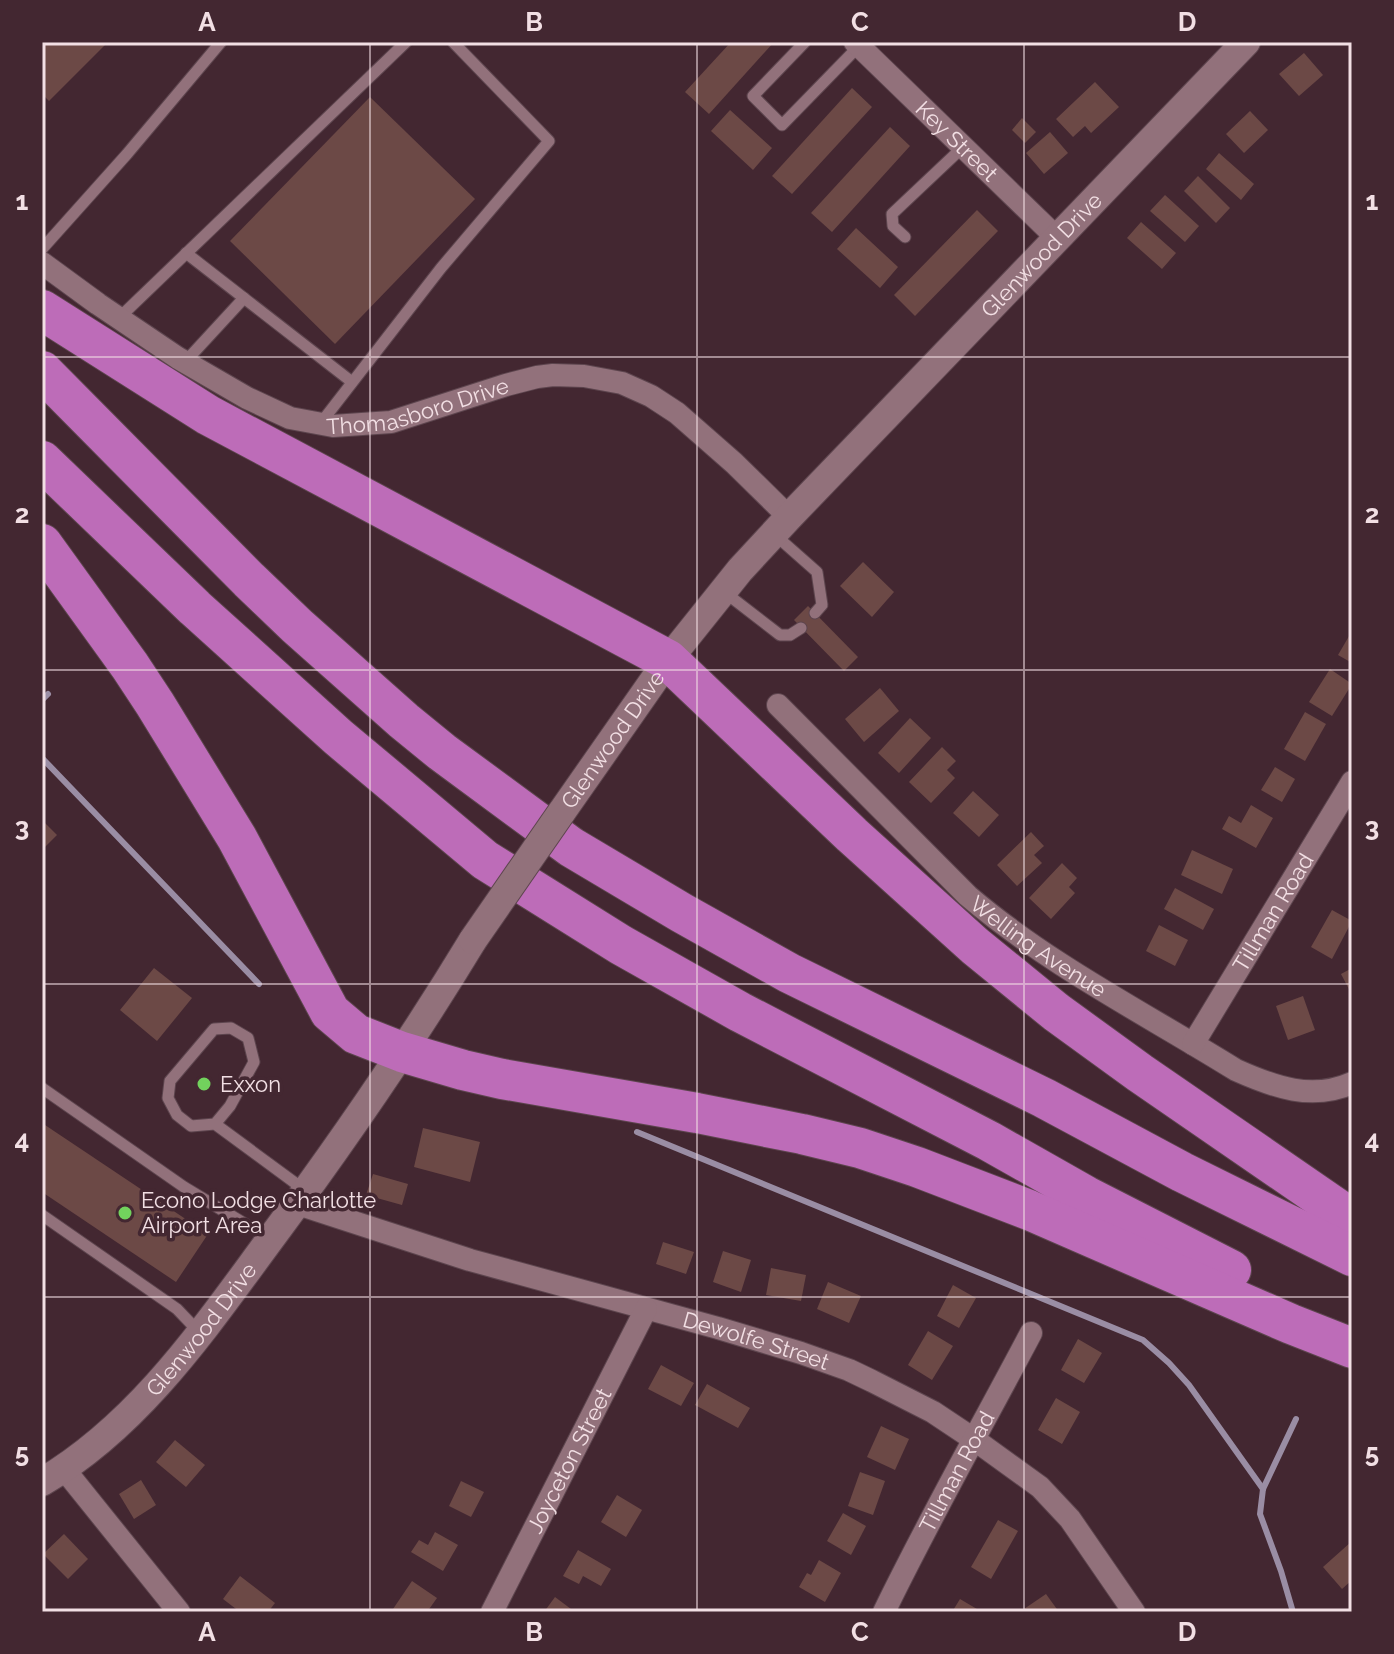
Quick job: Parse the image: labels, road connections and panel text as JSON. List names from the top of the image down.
{
  "streets": {
    "street": [
      "Key Street",
      "Glenwood Drive",
      "Thomasboro Drive",
      "Tillman Road",
      "Welling Avenue",
      "Dewolfe Street",
      "Joyceton Street"
    ]
  },
  "crossings": [
    ["Key Street", "Glenwood Drive"],
    ["Glenwood Drive", "Thomasboro Drive"],
    ["Glenwood Drive", "Dewolfe Street"],
    ["Tillman Road", "Welling Avenue"],
    ["Tillman Road", "Dewolfe Street"],
    ["Dewolfe Street", "Joyceton Street"]
  ],
  "places": ["Exxon", "Econo Lodge Charlotte Airport Area"],
  "grid": {
    "columns": [
      "A",
      "B",
      "C",
      "D"
    ],
    "rows": [
      "1",
      "2",
      "3",
      "4",
      "5"
    ]
  }
}
